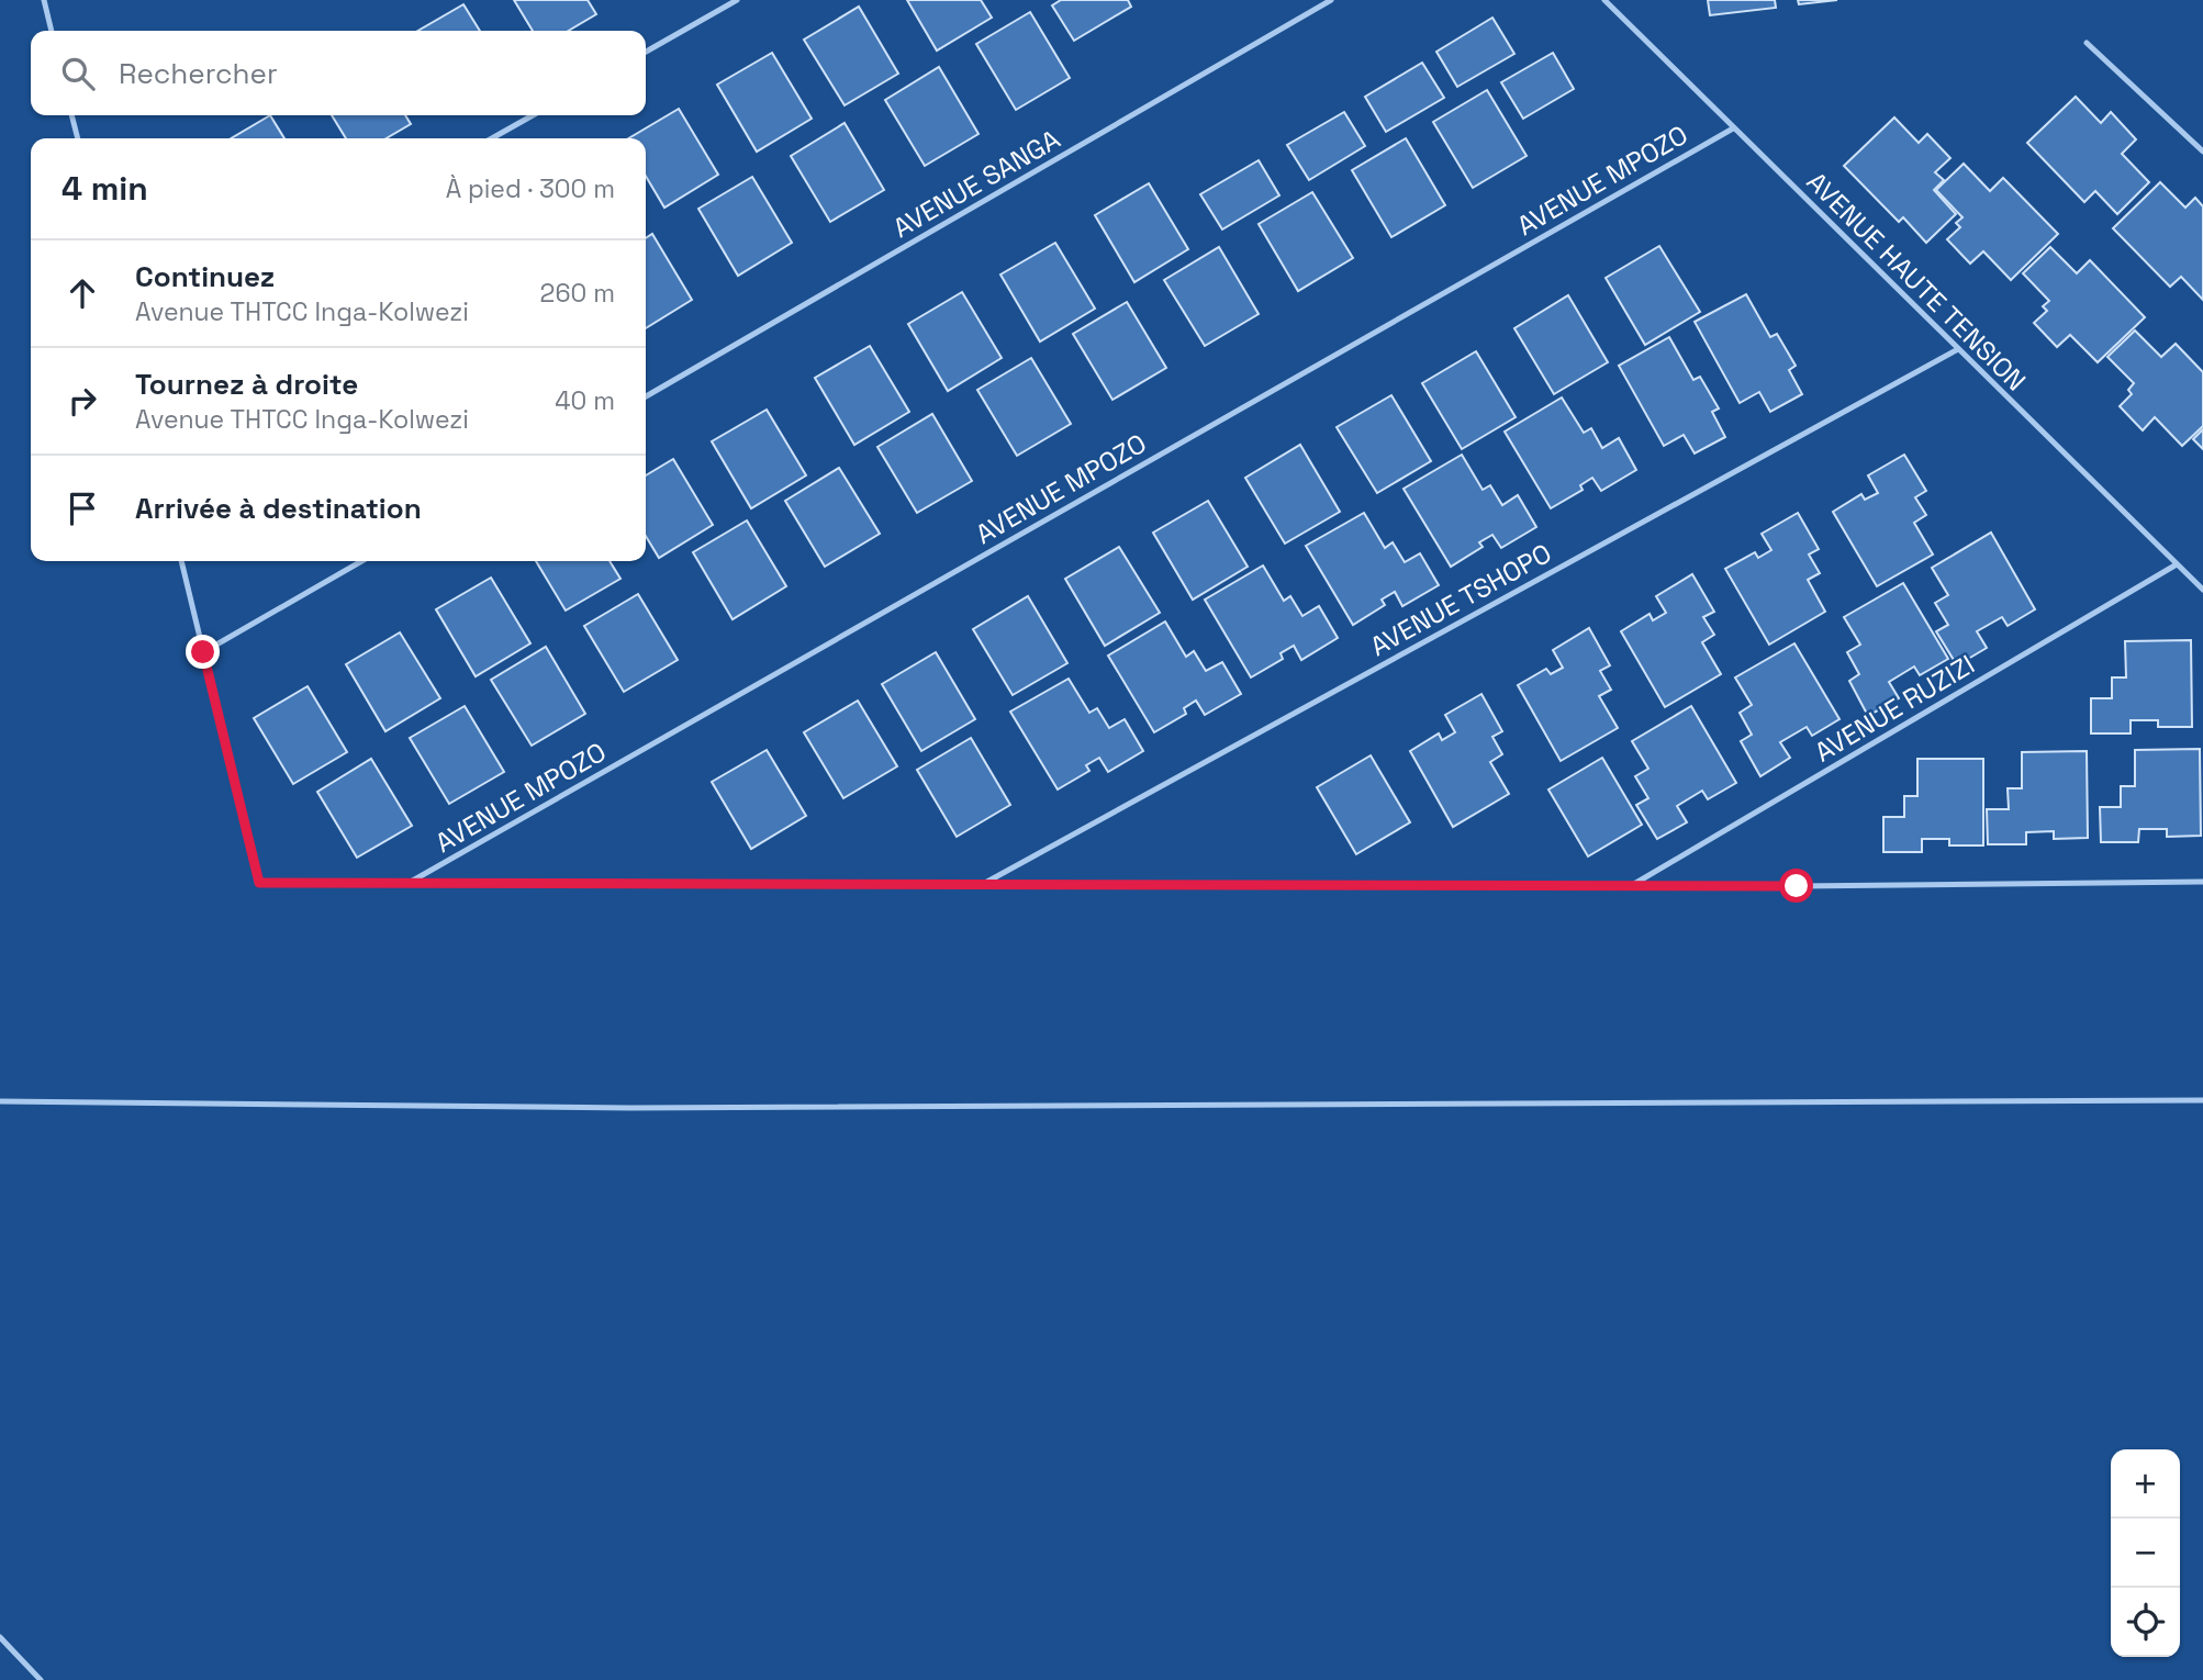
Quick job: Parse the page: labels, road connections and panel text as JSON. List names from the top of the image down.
{
  "streets": {
    "lane": [
      "AVENUE MPOZO",
      "AVENUE SANGA",
      "AVENUE HAUTE TENSION",
      "AVENUE TSHOPO",
      "AVENUE RUZIZI"
    ]
  },
  "crossings": [
    ["AVENUE MPOZO", "AVENUE HAUTE TENSION"],
    ["AVENUE HAUTE TENSION", "AVENUE TSHOPO"],
    ["AVENUE HAUTE TENSION", "AVENUE RUZIZI"]
  ],
  "page": {
    "search": "Rechercher",
    "heading": ["4 min", "À pied · 300 m"],
    "list": [
      ["Continuez", "Avenue THTCC Inga-Kolwezi", "260 m"],
      ["Tournez à droite", "Avenue THTCC Inga-Kolwezi", "40 m"],
      "Arrivée à destination"
    ],
    "map_buttons": ["+", "−"]
  }
}
